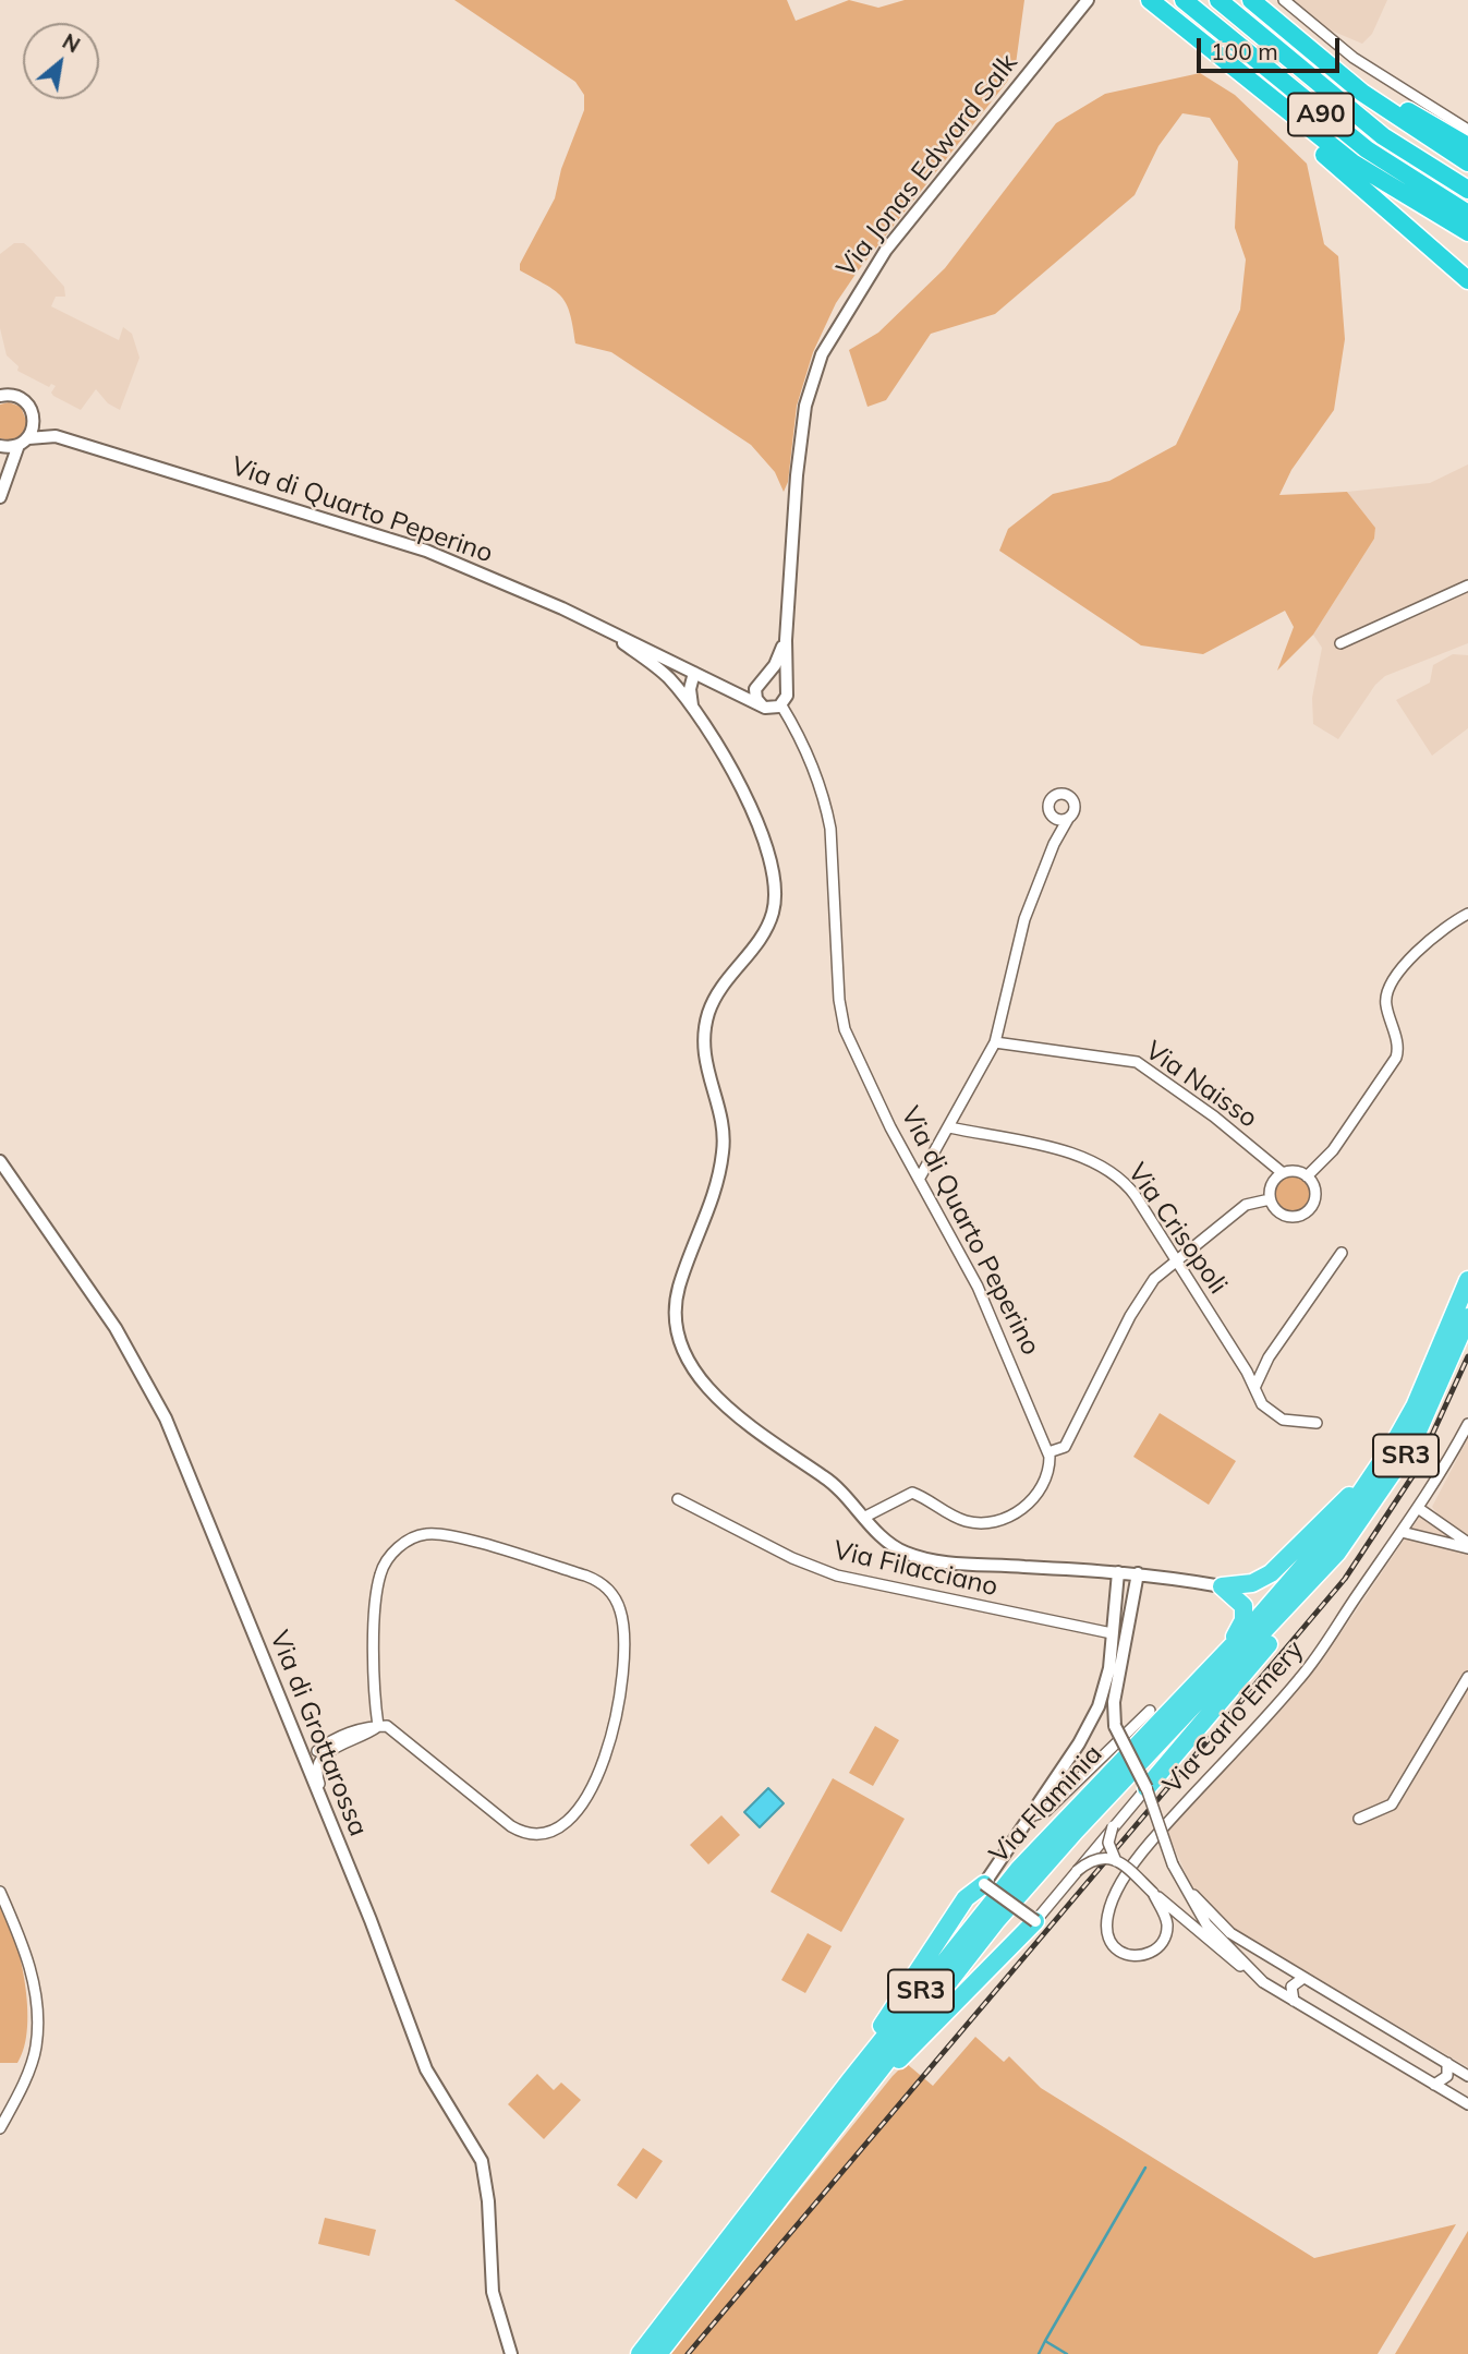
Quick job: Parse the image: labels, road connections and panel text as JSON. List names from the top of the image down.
{
  "streets": {
    "highway": ["A90", "SR3", "Via Flaminia"],
    "street": [
      "Via Jonas Edward Salk",
      "Via di Quarto Peperino",
      "Via Naisso",
      "Via Crisopoli",
      "Via Filacciano",
      "Via Carlo Emery",
      "Via di Grottarossa"
    ]
  },
  "crossings": [
    ["Via Jonas Edward Salk", "Via di Quarto Peperino"]
  ],
  "scale_bar": "100 m",
  "north": "top right"
}
